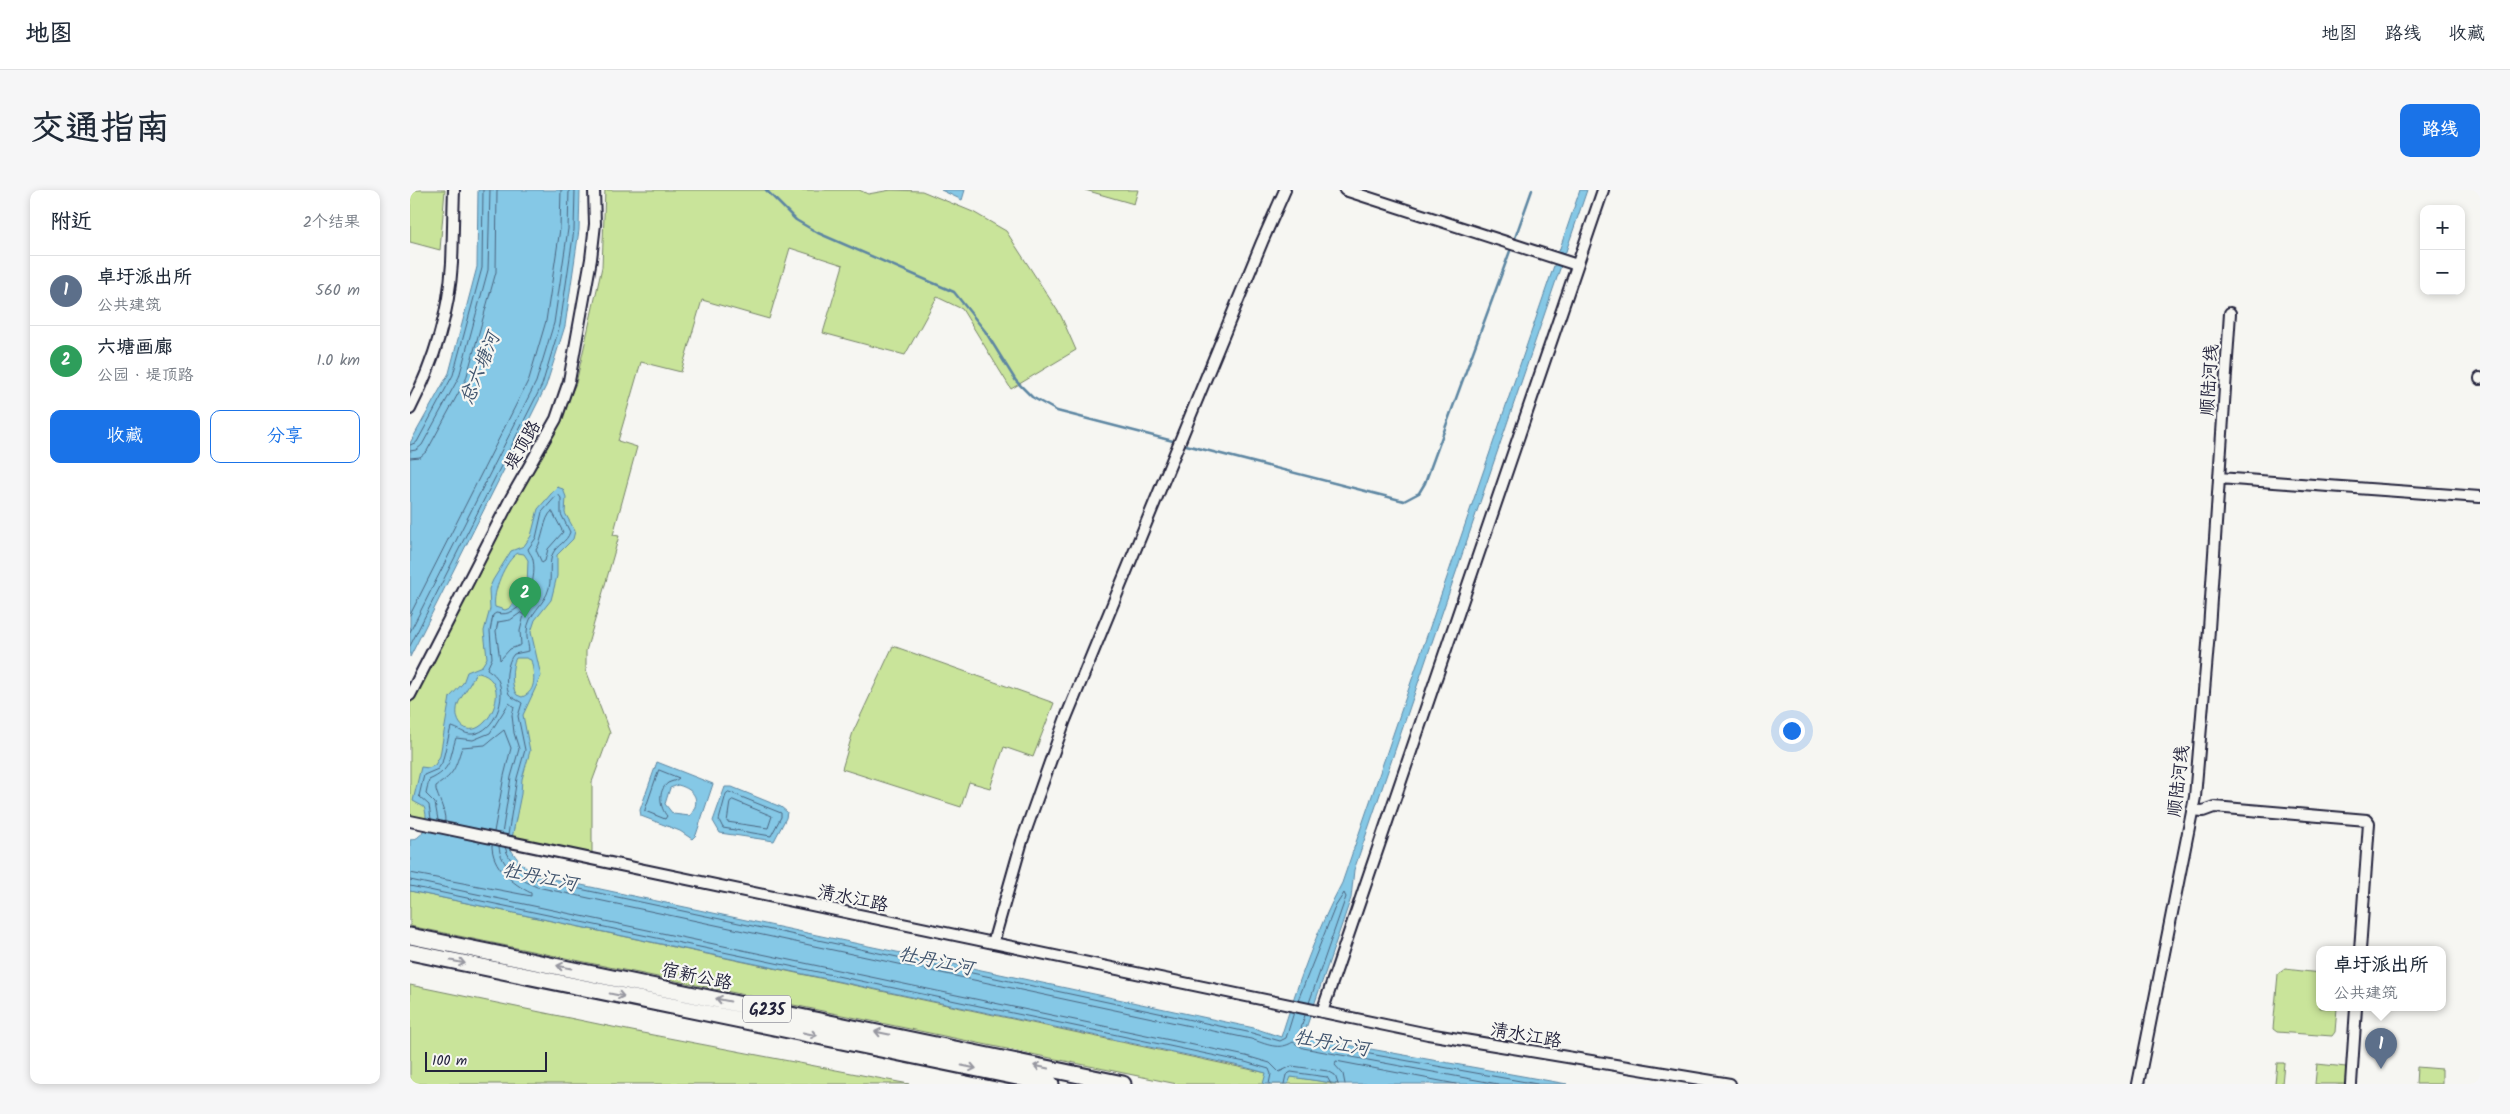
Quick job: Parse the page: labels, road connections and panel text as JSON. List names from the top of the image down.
{
  "streets": {
    "highway": ["宿新公路", "G235"],
    "street": ["顺陆河线", "堤顶路", "清水江路"]
  },
  "water": ["总六塘河", "牡丹江河"],
  "scale_bar": "100 m",
  "page": {
    "header": "地图",
    "nav": ["地图", "路线", "收藏"],
    "title": "交通指南",
    "buttons": [
      "路线",
      ["收藏", "分享"]
    ],
    "heading": ["附近", "2个结果"],
    "map_buttons": ["+", "−"],
    "list": [
      {
        "mark": "1",
        "name": "卓圩派出所",
        "note": "公共建筑",
        "value": "560 m"
      },
      {
        "mark": "2",
        "name": "六塘画廊",
        "note": "公园 · 堤顶路",
        "value": "1.0 km"
      }
    ],
    "pins": ["2", "1"],
    "popup": ["卓圩派出所", "公共建筑"],
    "scale": "100 m"
  }
}
